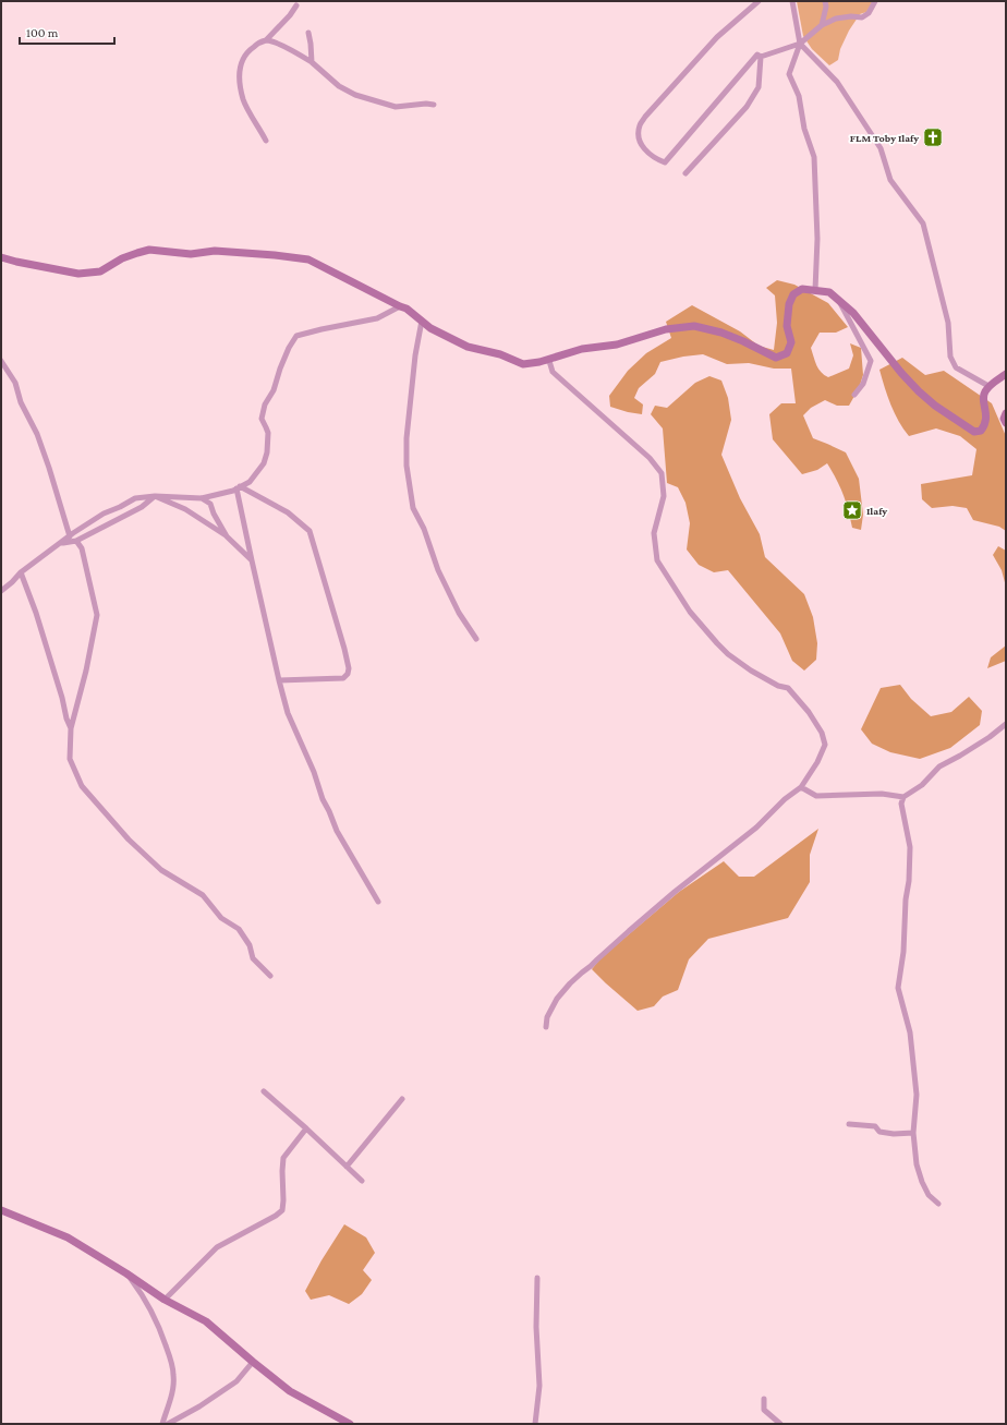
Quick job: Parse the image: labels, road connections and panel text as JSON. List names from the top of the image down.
{
  "places": {
    "church": ["FLM Toby Ilafy"],
    "place": ["Ilafy"]
  },
  "scale_bar": "100 m"
}
